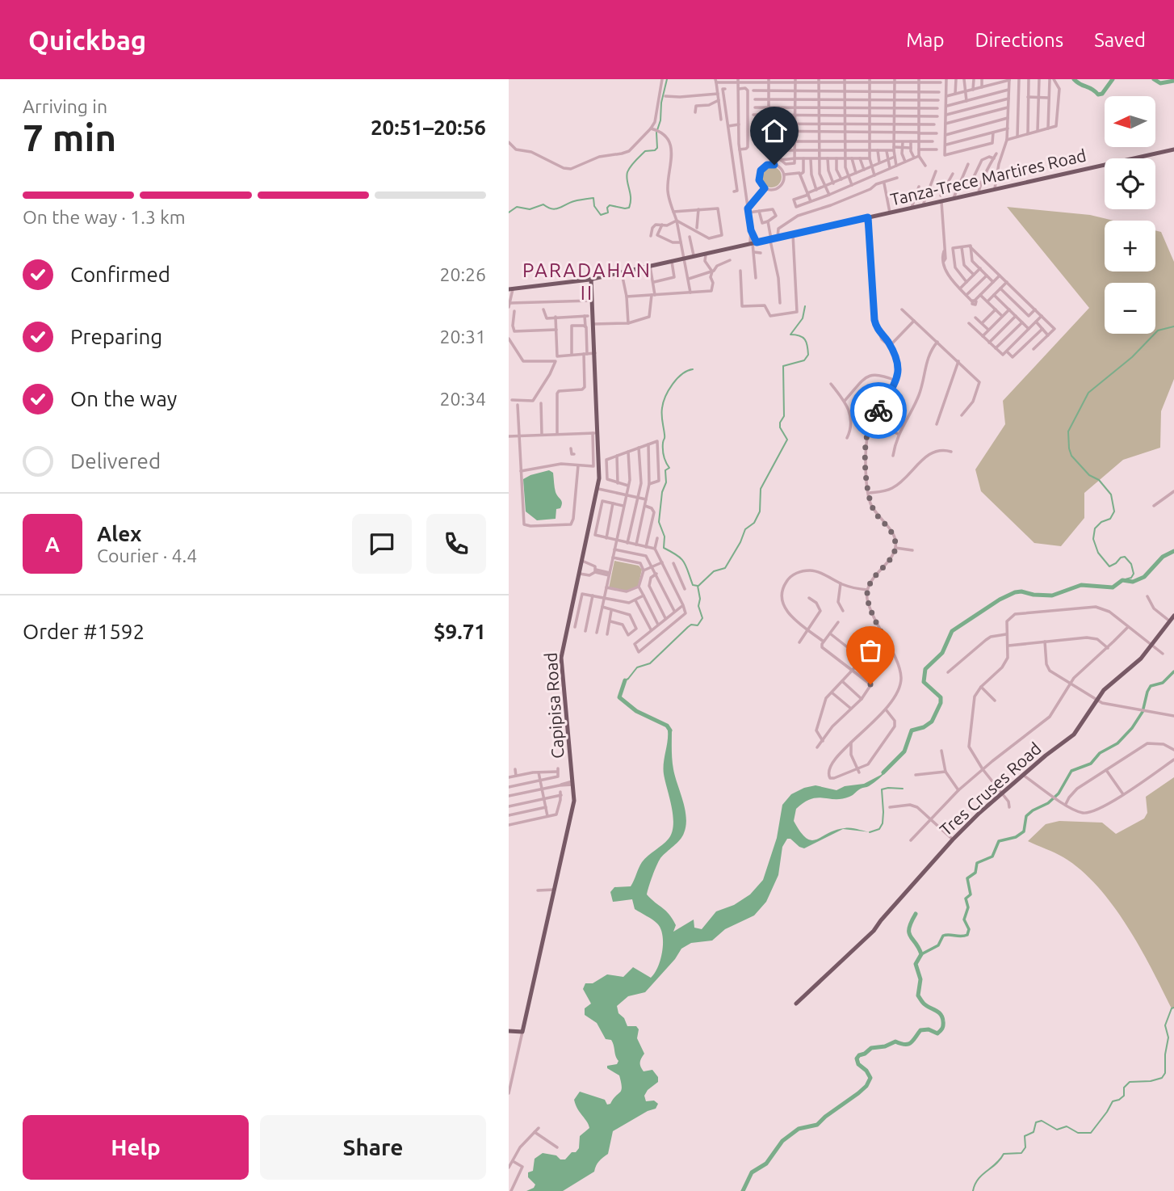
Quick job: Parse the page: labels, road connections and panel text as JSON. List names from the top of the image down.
{
  "streets": {
    "main road": ["Tanza-Trece Martires Road", "Capipisa Road", "Tres Cruses Road"]
  },
  "crossings": [
    ["Tanza-Trece Martires Road", "Capipisa Road"]
  ],
  "districts": ["PARADAHAN II"],
  "north": "left",
  "page": {
    "header": "Quickbag",
    "nav": ["Map", "Directions", "Saved"],
    "heading": ["7 min", "Arriving in", "20:51–20:56"],
    "panel": [
      "Alex",
      "Courier · 4.4",
      "Order #1592",
      "$9.71"
    ],
    "map_buttons": ["+", "−"],
    "bar": "On the way · 1.3 km",
    "list": [
      ["Confirmed", "20:26"],
      ["Preparing", "20:31"],
      ["On the way", "20:34"],
      "Delivered"
    ],
    "round": "A",
    "buttons": ["Help", "Share"]
  }
}
